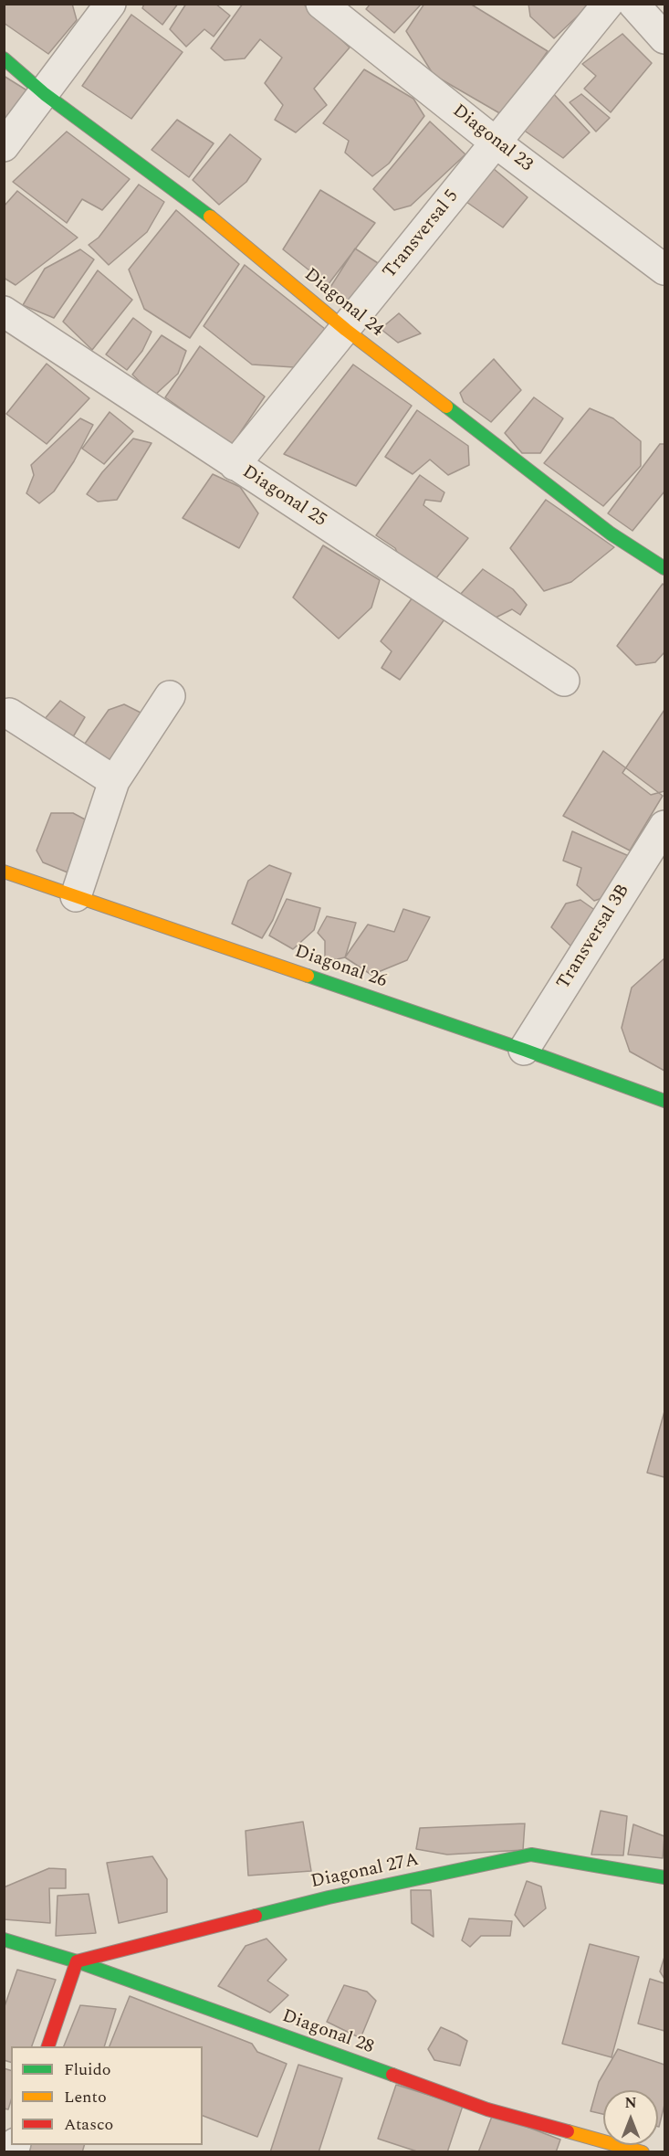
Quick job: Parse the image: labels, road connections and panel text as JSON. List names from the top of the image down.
{
  "streets": {
    "street": [
      "Diagonal 23",
      "Transversal 5",
      "Diagonal 24",
      "Diagonal 25",
      "Transversal 3B",
      "Diagonal 26",
      "Diagonal 27A",
      "Diagonal 28"
    ]
  },
  "crossings": [
    ["Diagonal 23", "Transversal 5"],
    ["Transversal 5", "Diagonal 24"],
    ["Transversal 5", "Diagonal 25"],
    ["Transversal 3B", "Diagonal 26"],
    ["Diagonal 27A", "Diagonal 28"]
  ],
  "legend": ["Fluido", "Lento", "Atasco"],
  "north": "top"
}
